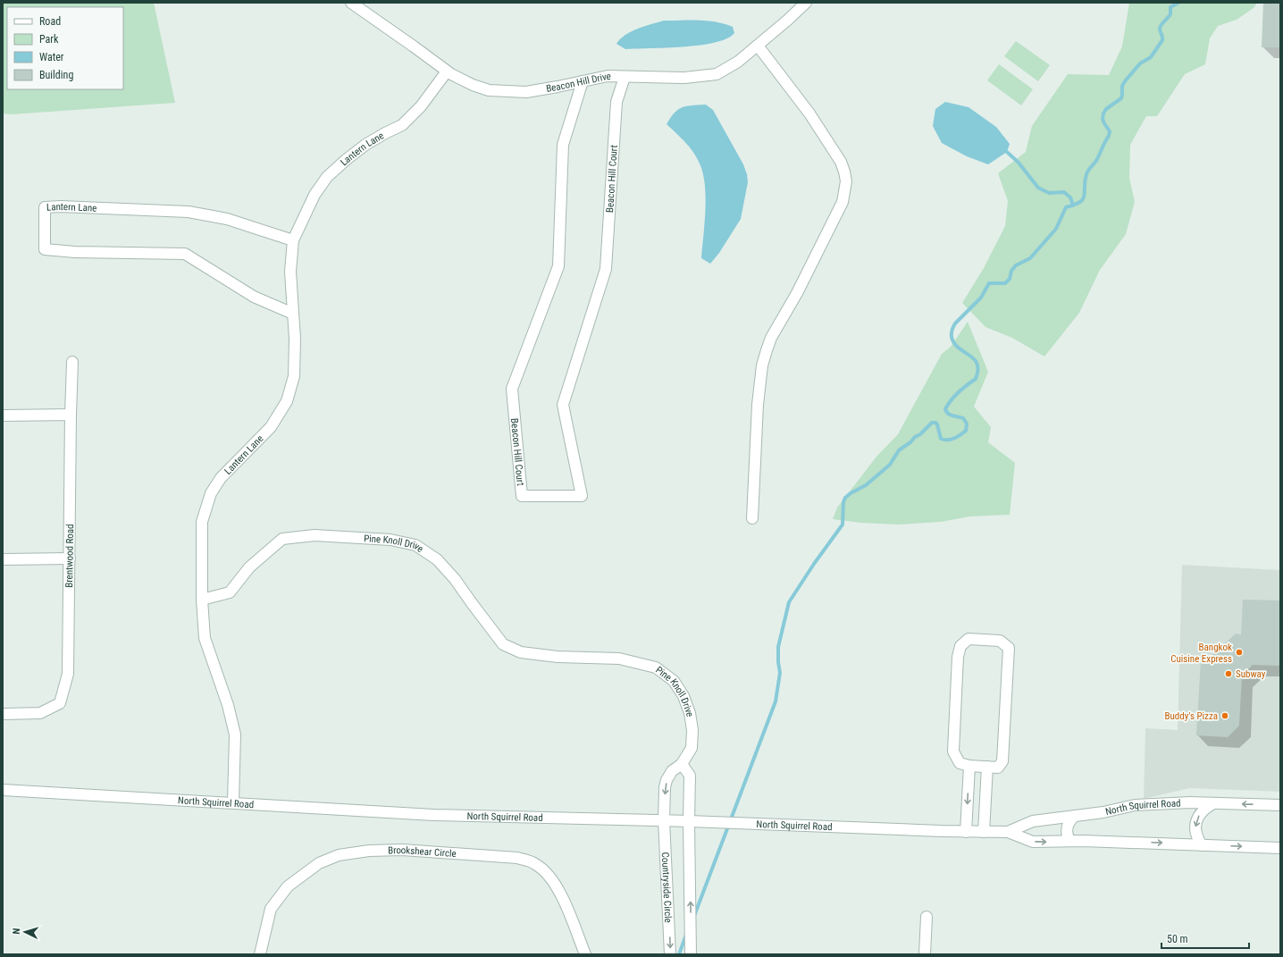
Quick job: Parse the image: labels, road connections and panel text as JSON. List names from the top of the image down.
{
  "streets": {
    "street": [
      "Beacon Hill Drive",
      "Lantern Lane",
      "Beacon Hill Court",
      "Pine Knoll Drive",
      "Brentwood Road",
      "North Squirrel Road",
      "Brookshear Circle",
      "Countryside Circle"
    ]
  },
  "crossings": [
    ["Beacon Hill Drive", "Lantern Lane"],
    ["Beacon Hill Drive", "Beacon Hill Court"],
    ["Lantern Lane", "Pine Knoll Drive"],
    ["Pine Knoll Drive", "North Squirrel Road"],
    ["Pine Knoll Drive", "Countryside Circle"],
    ["North Squirrel Road", "Countryside Circle"]
  ],
  "places": ["Bangkok Cuisine Express", "Subway", "Buddy's Pizza"],
  "legend": [
    "Road",
    "Park",
    "Water",
    "Building"
  ],
  "scale_bar": "50 m",
  "north": "left"
}
